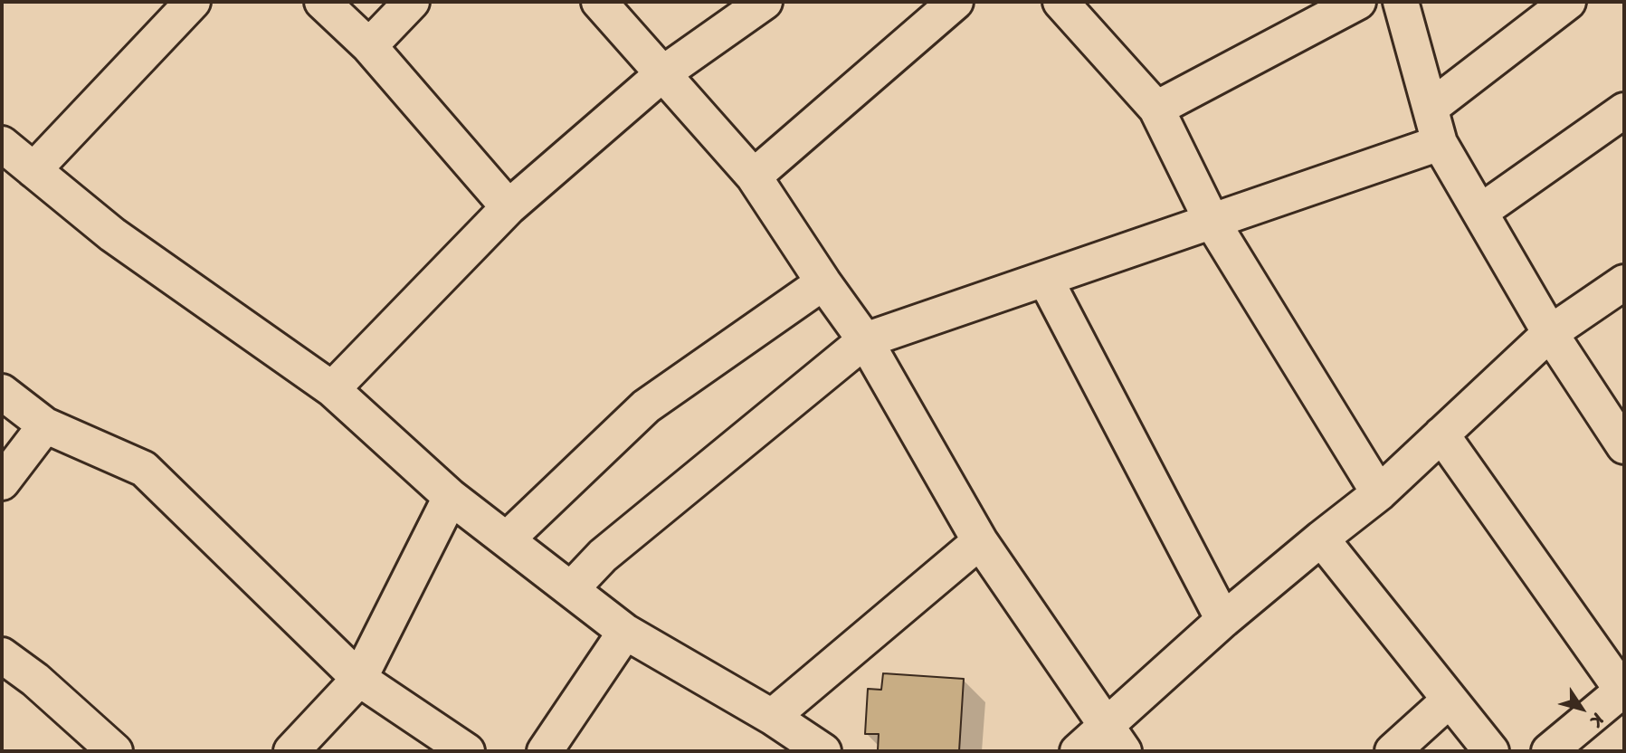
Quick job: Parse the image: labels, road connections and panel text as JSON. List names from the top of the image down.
{
  "north": "bottom right"
}
